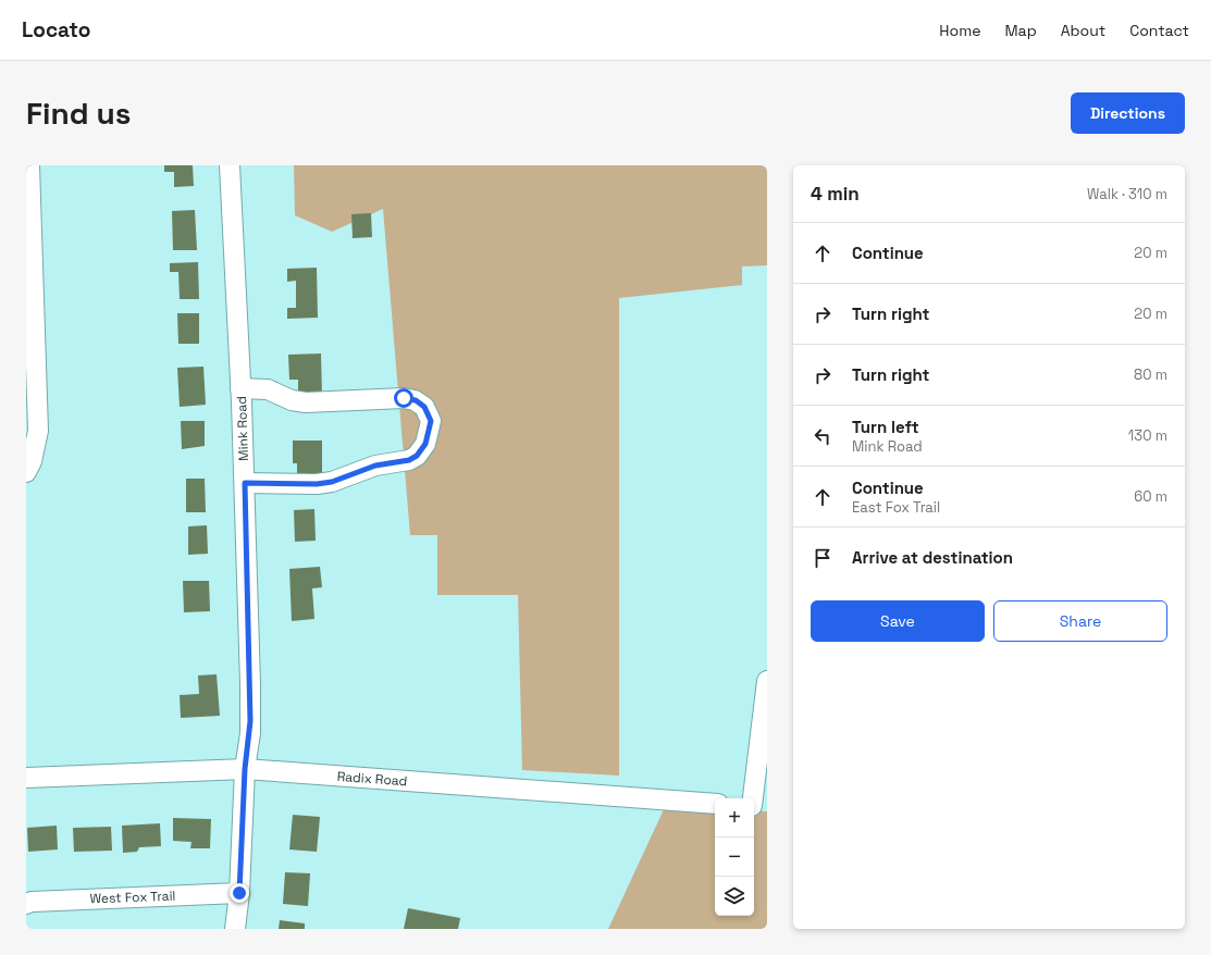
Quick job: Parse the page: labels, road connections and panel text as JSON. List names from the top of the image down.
{
  "streets": {
    "street": ["Mink Road", "Radix Road", "West Fox Trail"]
  },
  "crossings": [
    ["Mink Road", "Radix Road"],
    ["Mink Road", "West Fox Trail"]
  ],
  "page": {
    "header": "Locato",
    "nav": [
      "Home",
      "Map",
      "About",
      "Contact"
    ],
    "buttons": [
      "Directions",
      ["Save", "Share"]
    ],
    "title": "Find us",
    "heading": ["4 min", "Walk · 310 m"],
    "list": [
      ["Continue", "20 m"],
      ["Turn right", "20 m"],
      ["Turn right", "80 m"],
      ["Turn left", "Mink Road", "130 m"],
      ["Continue", "East Fox Trail", "60 m"],
      "Arrive at destination"
    ],
    "map_buttons": ["+", "−"]
  }
}
